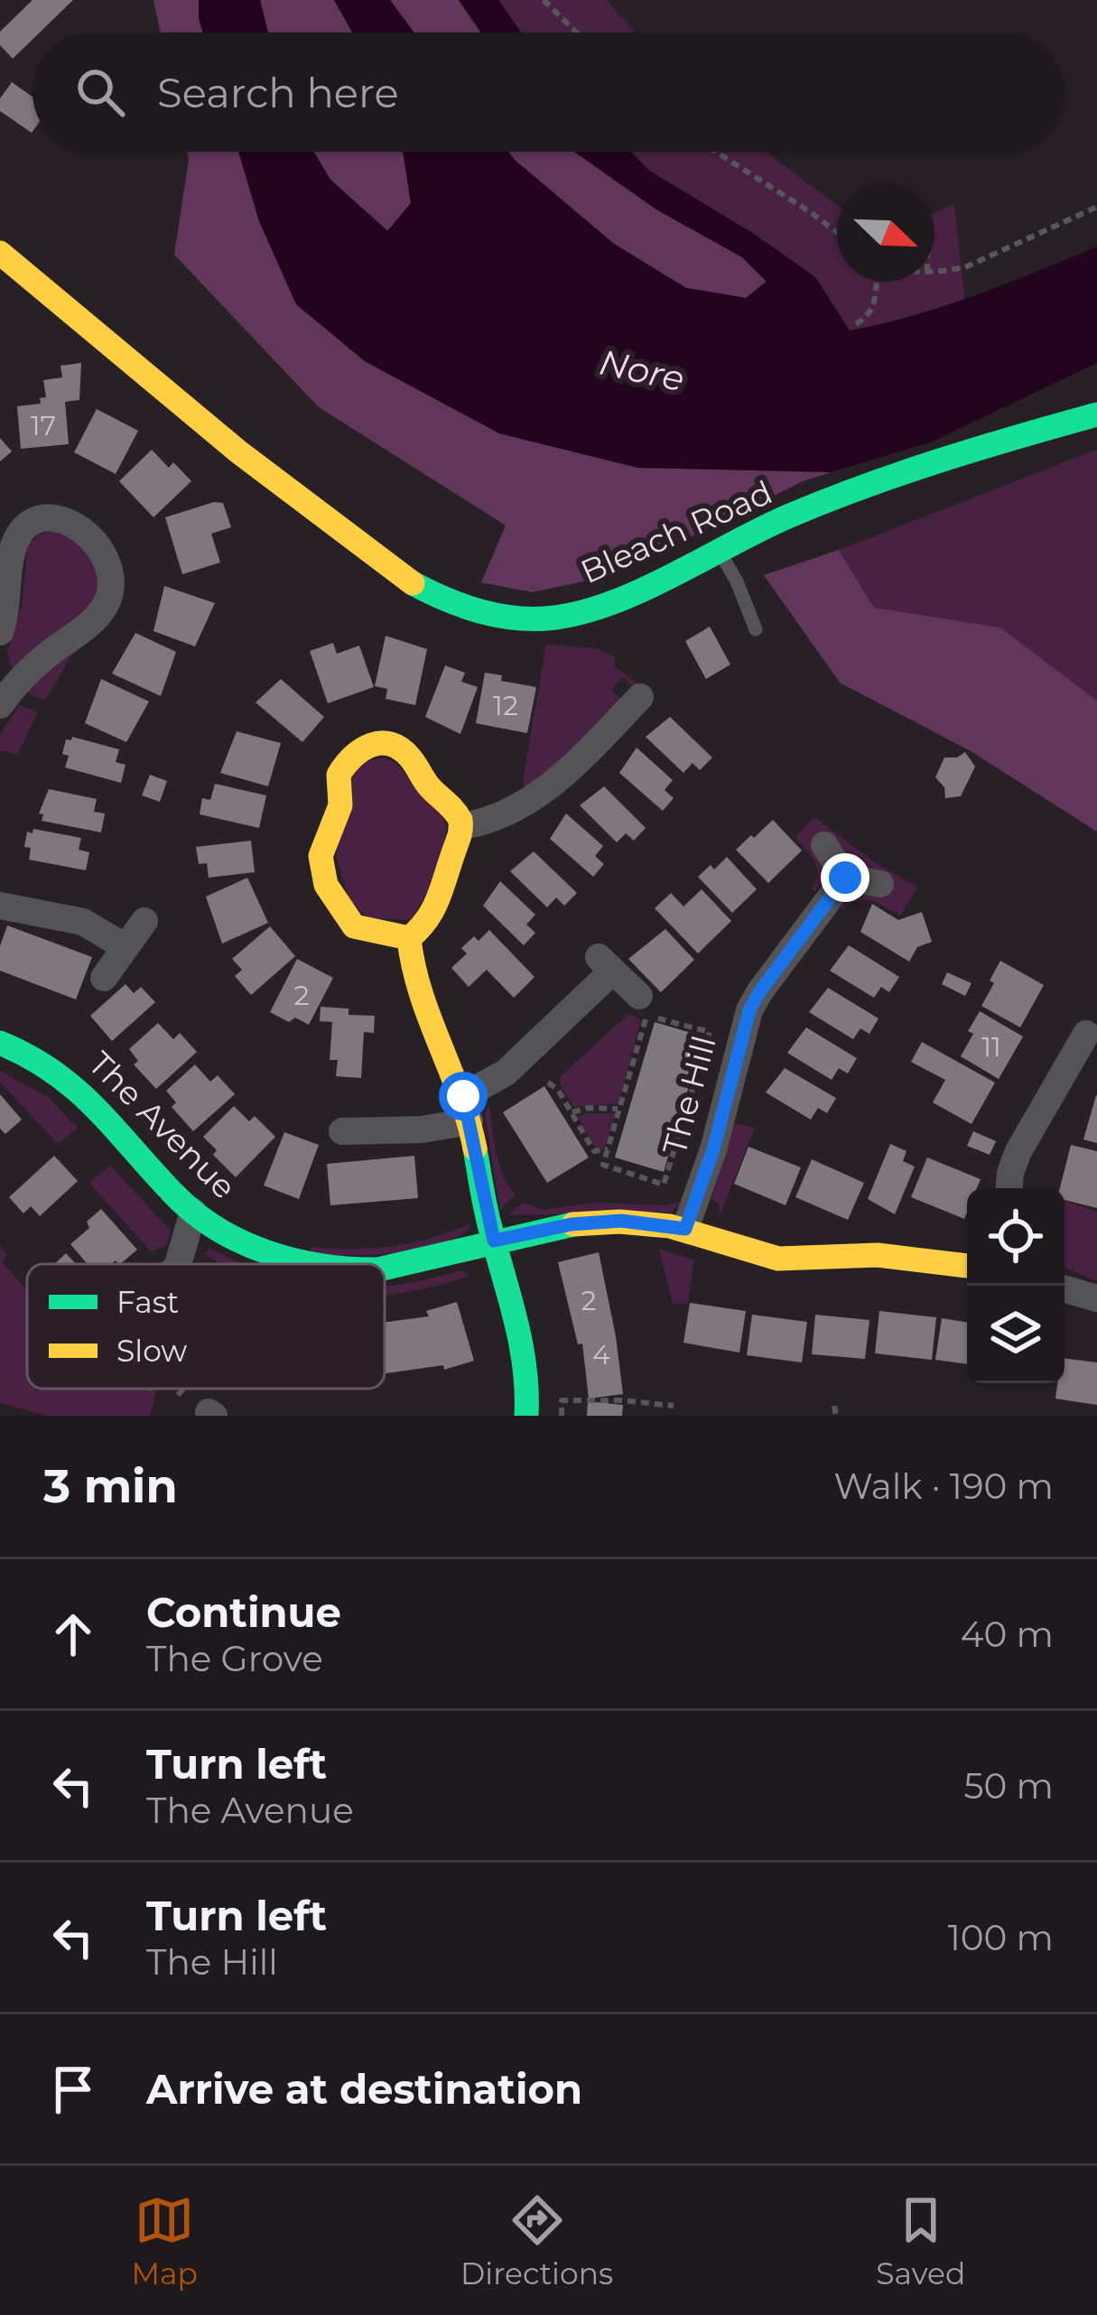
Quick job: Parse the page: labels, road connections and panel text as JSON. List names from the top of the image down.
{
  "streets": {
    "street": ["Bleach Road", "The Hill", "The Avenue"]
  },
  "crossings": [
    ["The Hill", "The Avenue"]
  ],
  "water": ["Nore"],
  "house_numbers": [
    "17",
    "12",
    "2",
    "11",
    "2",
    "4"
  ],
  "legend": ["Fast", "Slow"],
  "north": "bottom right",
  "page": {
    "search": "Search here",
    "heading": ["3 min", "Walk · 190 m"],
    "list": [
      ["Continue", "The Grove", "40 m"],
      ["Turn left", "The Avenue", "50 m"],
      ["Turn left", "The Hill", "100 m"],
      "Arrive at destination"
    ],
    "nav": ["Map", "Directions", "Saved"]
  }
}
